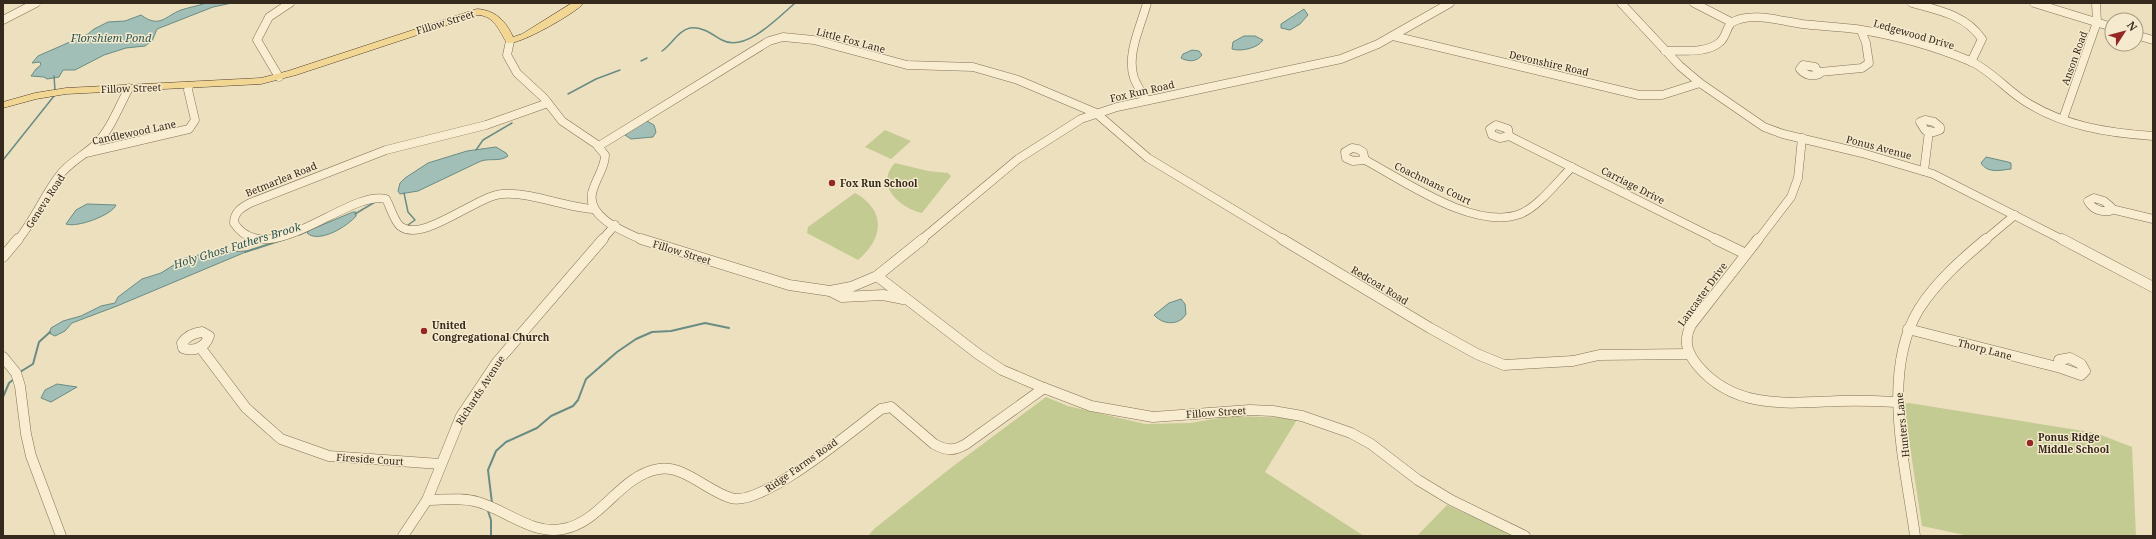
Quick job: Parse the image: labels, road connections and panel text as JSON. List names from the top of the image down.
{
  "streets": {
    "main road": ["Fillow Street"],
    "street": [
      "Ledgewood Drive",
      "Little Fox Lane",
      "Anson Road",
      "Devonshire Road",
      "Fox Run Road",
      "Candlewood Lane",
      "Ponus Avenue",
      "Betmarlea Road",
      "Coachmans Court",
      "Carriage Drive",
      "Geneva Road",
      "Redcoat Road",
      "Lancaster Drive",
      "Thorp Lane",
      "Richards Avenue",
      "Hunters Lane",
      "Fireside Court",
      "Ridge Farms Road"
    ]
  },
  "crossings": [
    ["Fillow Street", "Fox Run Road"],
    ["Fillow Street", "Candlewood Lane"],
    ["Fillow Street", "Betmarlea Road"],
    ["Fillow Street", "Geneva Road"],
    ["Fillow Street", "Richards Avenue"],
    ["Fillow Street", "Ridge Farms Road"],
    ["Ledgewood Drive", "Anson Road"],
    ["Little Fox Lane", "Fox Run Road"],
    ["Little Fox Lane", "Redcoat Road"],
    ["Devonshire Road", "Fox Run Road"],
    ["Devonshire Road", "Ponus Avenue"],
    ["Fox Run Road", "Redcoat Road"],
    ["Candlewood Lane", "Geneva Road"],
    ["Ponus Avenue", "Lancaster Drive"],
    ["Ponus Avenue", "Hunters Lane"],
    ["Coachmans Court", "Carriage Drive"],
    ["Carriage Drive", "Lancaster Drive"],
    ["Redcoat Road", "Lancaster Drive"],
    ["Thorp Lane", "Hunters Lane"],
    ["Richards Avenue", "Fireside Court"],
    ["Richards Avenue", "Ridge Farms Road"]
  ],
  "water": ["Florshiem Pond", "Holy Ghost Fathers Brook"],
  "places": ["Fox Run School", "United Congregational Church", "Ponus Ridge Middle School"],
  "north": "top right"
}
